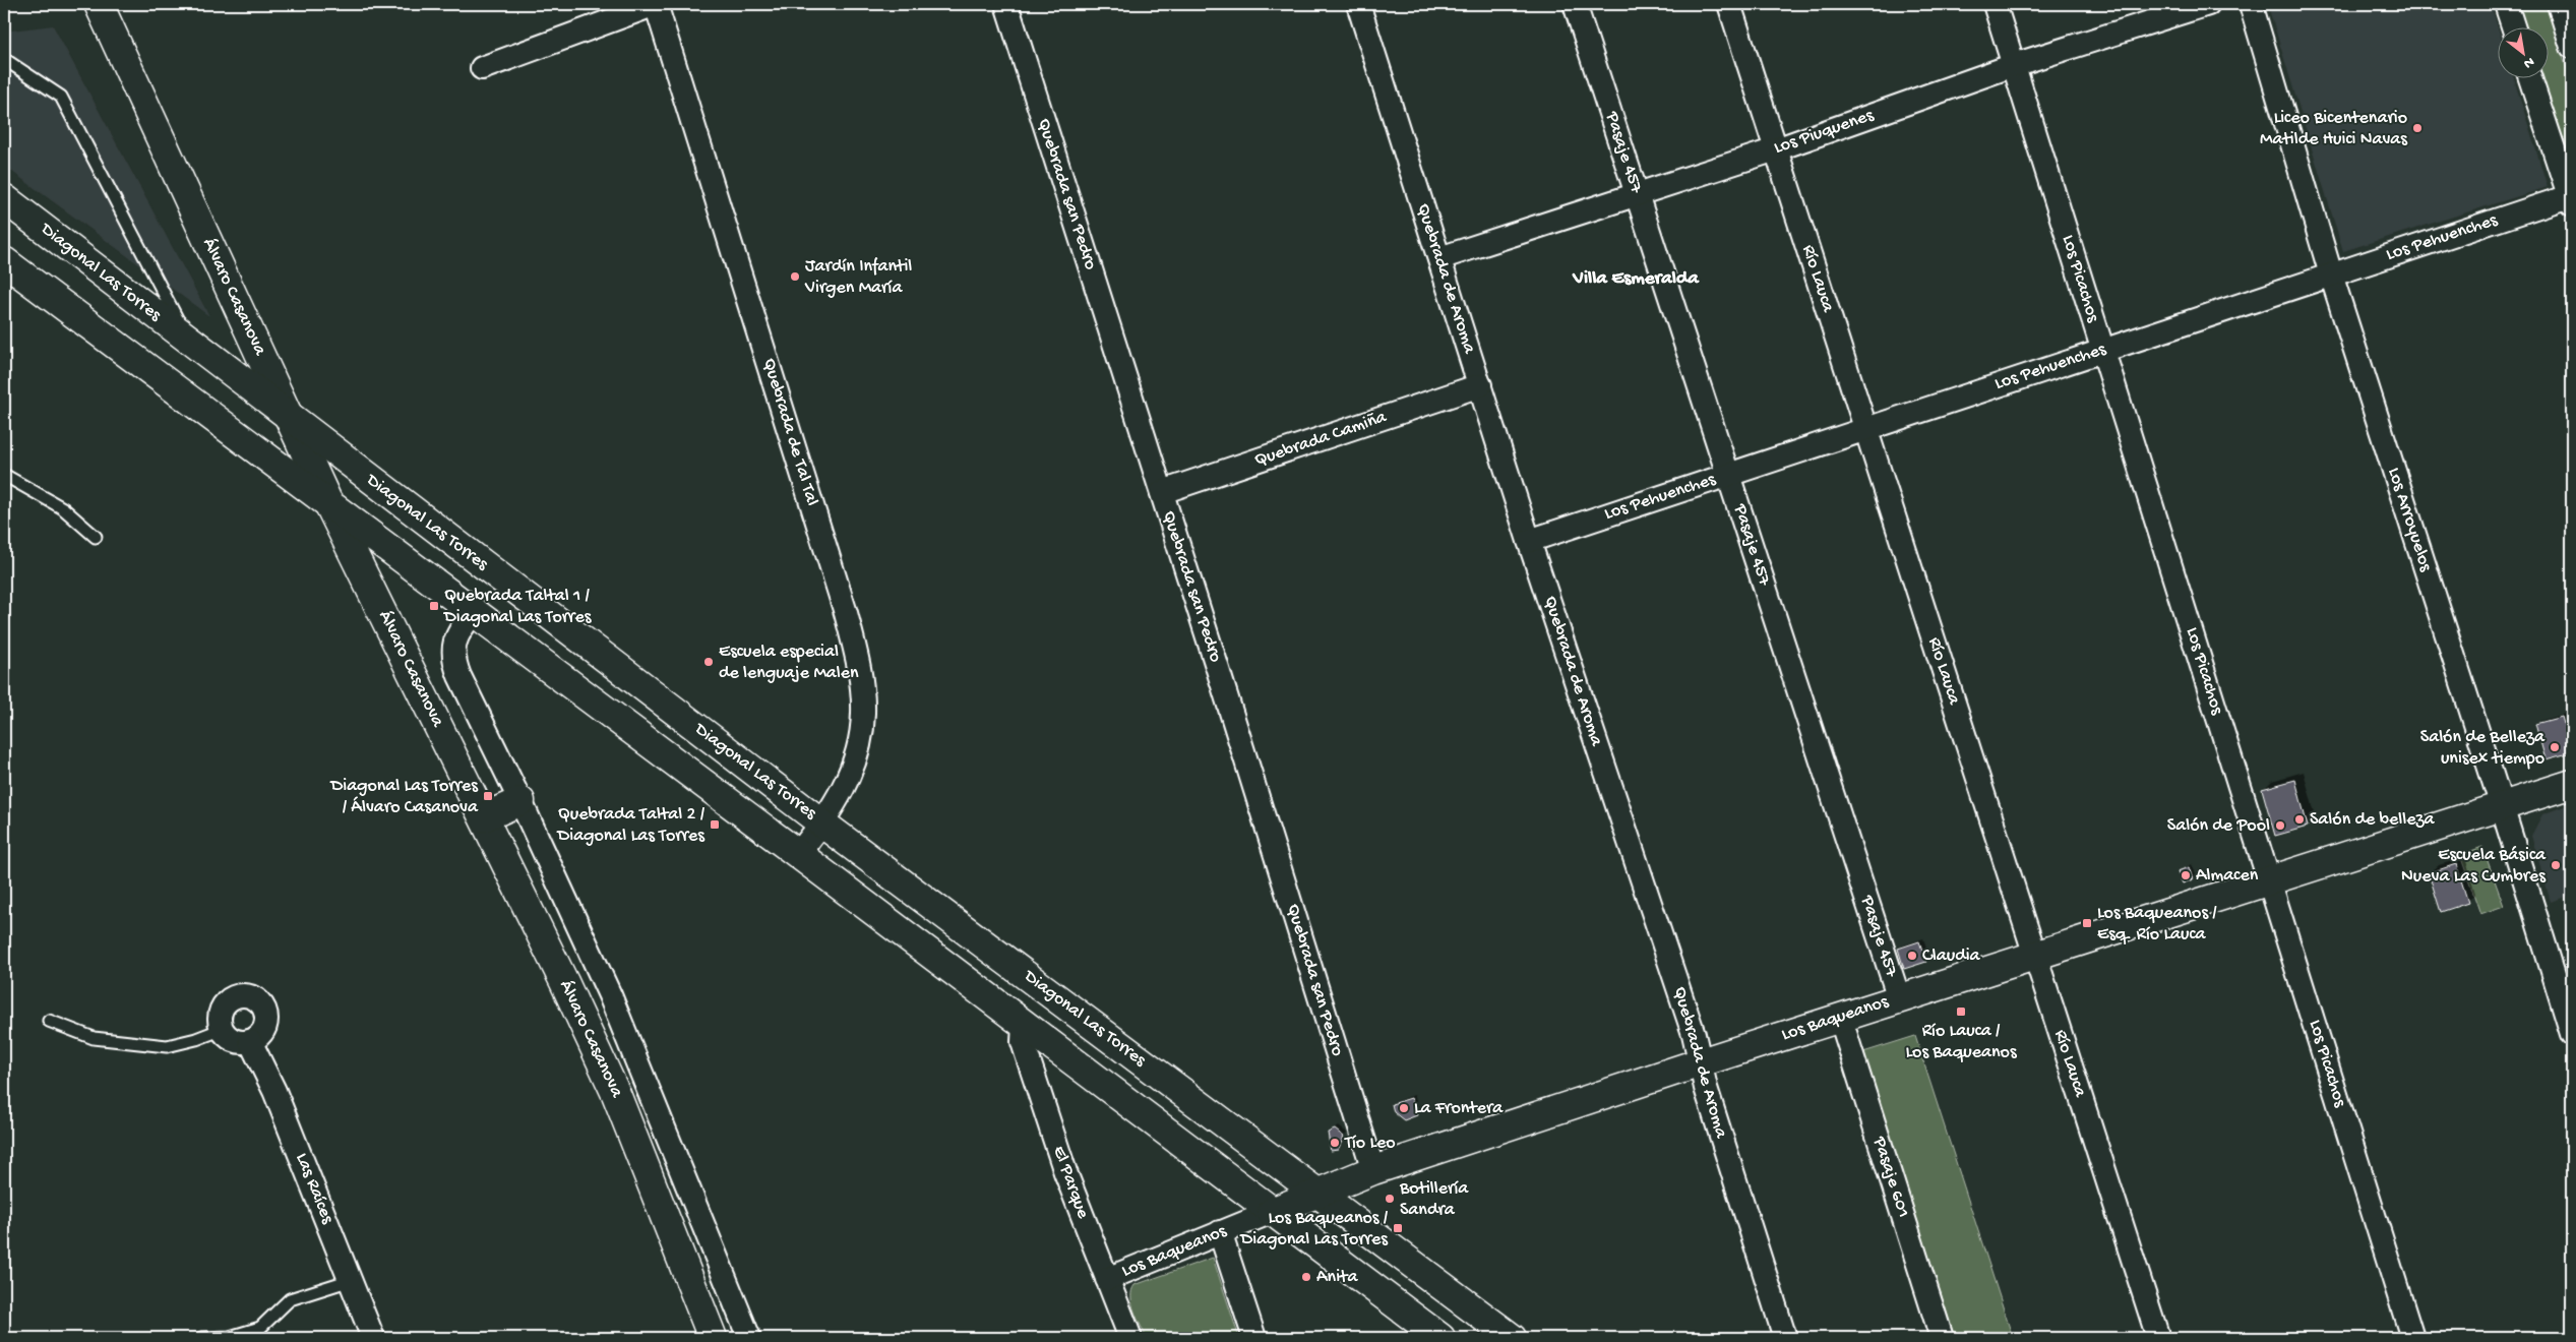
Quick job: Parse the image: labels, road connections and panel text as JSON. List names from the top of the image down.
{
  "streets": {
    "main road": ["Diagonal Las Torres", "Álvaro Casanova", "Los Baqueanos"],
    "street": [
      "Los Piuquenes",
      "Pasaje 457",
      "Quebrada san Pedro",
      "Los Pehuenches",
      "Quebrada de Aroma",
      "Río Lauca",
      "Los Picachos",
      "Quebrada de Tal Tal",
      "Quebrada Camiña",
      "Los Arroyuelos",
      "Pasaje 601",
      "El Parque",
      "Las Raíces"
    ]
  },
  "crossings": [
    ["Los Piuquenes", "Pasaje 457"],
    ["Los Piuquenes", "Quebrada de Aroma"],
    ["Los Piuquenes", "Río Lauca"],
    ["Los Piuquenes", "Los Picachos"],
    ["Pasaje 457", "Los Pehuenches"],
    ["Pasaje 457", "Los Baqueanos"],
    ["Quebrada san Pedro", "Quebrada Camiña"],
    ["Quebrada san Pedro", "Los Baqueanos"],
    ["Los Pehuenches", "Quebrada de Aroma"],
    ["Los Pehuenches", "Río Lauca"],
    ["Los Pehuenches", "Los Picachos"],
    ["Los Pehuenches", "Los Arroyuelos"],
    ["Diagonal Las Torres", "Álvaro Casanova"],
    ["Diagonal Las Torres", "Quebrada de Tal Tal"],
    ["Diagonal Las Torres", "Los Baqueanos"],
    ["Quebrada de Aroma", "Quebrada Camiña"],
    ["Quebrada de Aroma", "Los Baqueanos"],
    ["Río Lauca", "Los Baqueanos"],
    ["Los Picachos", "Los Baqueanos"],
    ["Los Arroyuelos", "Los Baqueanos"],
    ["Los Baqueanos", "Pasaje 601"],
    ["Los Baqueanos", "El Parque"]
  ],
  "districts": ["Villa Esmeralda"],
  "places": {
    "other": [
      "Liceo Bicentenario Matilde Huici Navas",
      "Jardín Infantil Virgen María",
      "Escuela especial de lenguaje Malen",
      "Salón de Belleza unisex tiempo",
      "Salón de belleza",
      "Salón de Pool",
      "Escuela Básica Nueva Las Cumbres",
      "Almacen",
      "Claudia",
      "La Frontera",
      "Tío Leo",
      "Botillería Sandra",
      "Anita"
    ],
    "transit": [
      "Quebrada Taltal 1 / Diagonal Las Torres",
      "Diagonal Las Torres / Álvaro Casanova",
      "Quebrada Taltal 2 / Diagonal Las Torres",
      "Los Baqueanos / Esq. Río Lauca",
      "Río Lauca / Los Baqueanos",
      "Los Baqueanos / Diagonal Las Torres"
    ]
  },
  "north": "bottom right"
}
